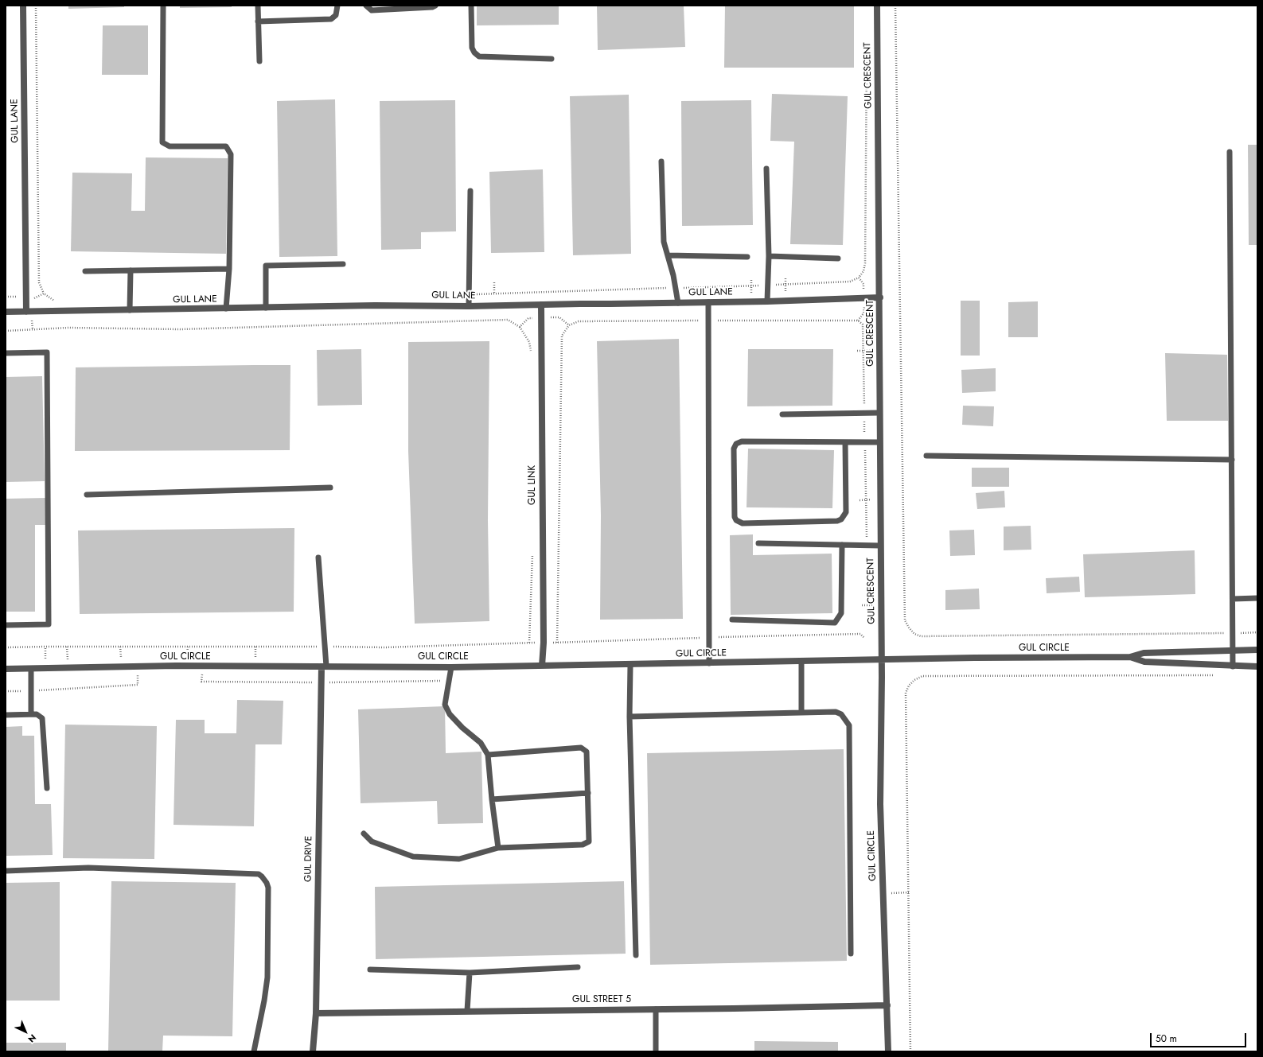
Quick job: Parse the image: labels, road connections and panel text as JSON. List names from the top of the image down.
{
  "streets": {
    "street": [
      "GUL CRESCENT",
      "GUL LANE",
      "GUL LINK",
      "GUL CIRCLE",
      "GUL DRIVE",
      "GUL STREET 5"
    ]
  },
  "crossings": [
    ["GUL CRESCENT", "GUL LANE"],
    ["GUL CRESCENT", "GUL CIRCLE"],
    ["GUL LANE", "GUL LINK"],
    ["GUL LINK", "GUL CIRCLE"],
    ["GUL CIRCLE", "GUL DRIVE"],
    ["GUL CIRCLE", "GUL STREET 5"],
    ["GUL DRIVE", "GUL STREET 5"]
  ],
  "scale_bar": "50 m",
  "north": "bottom right"
}
